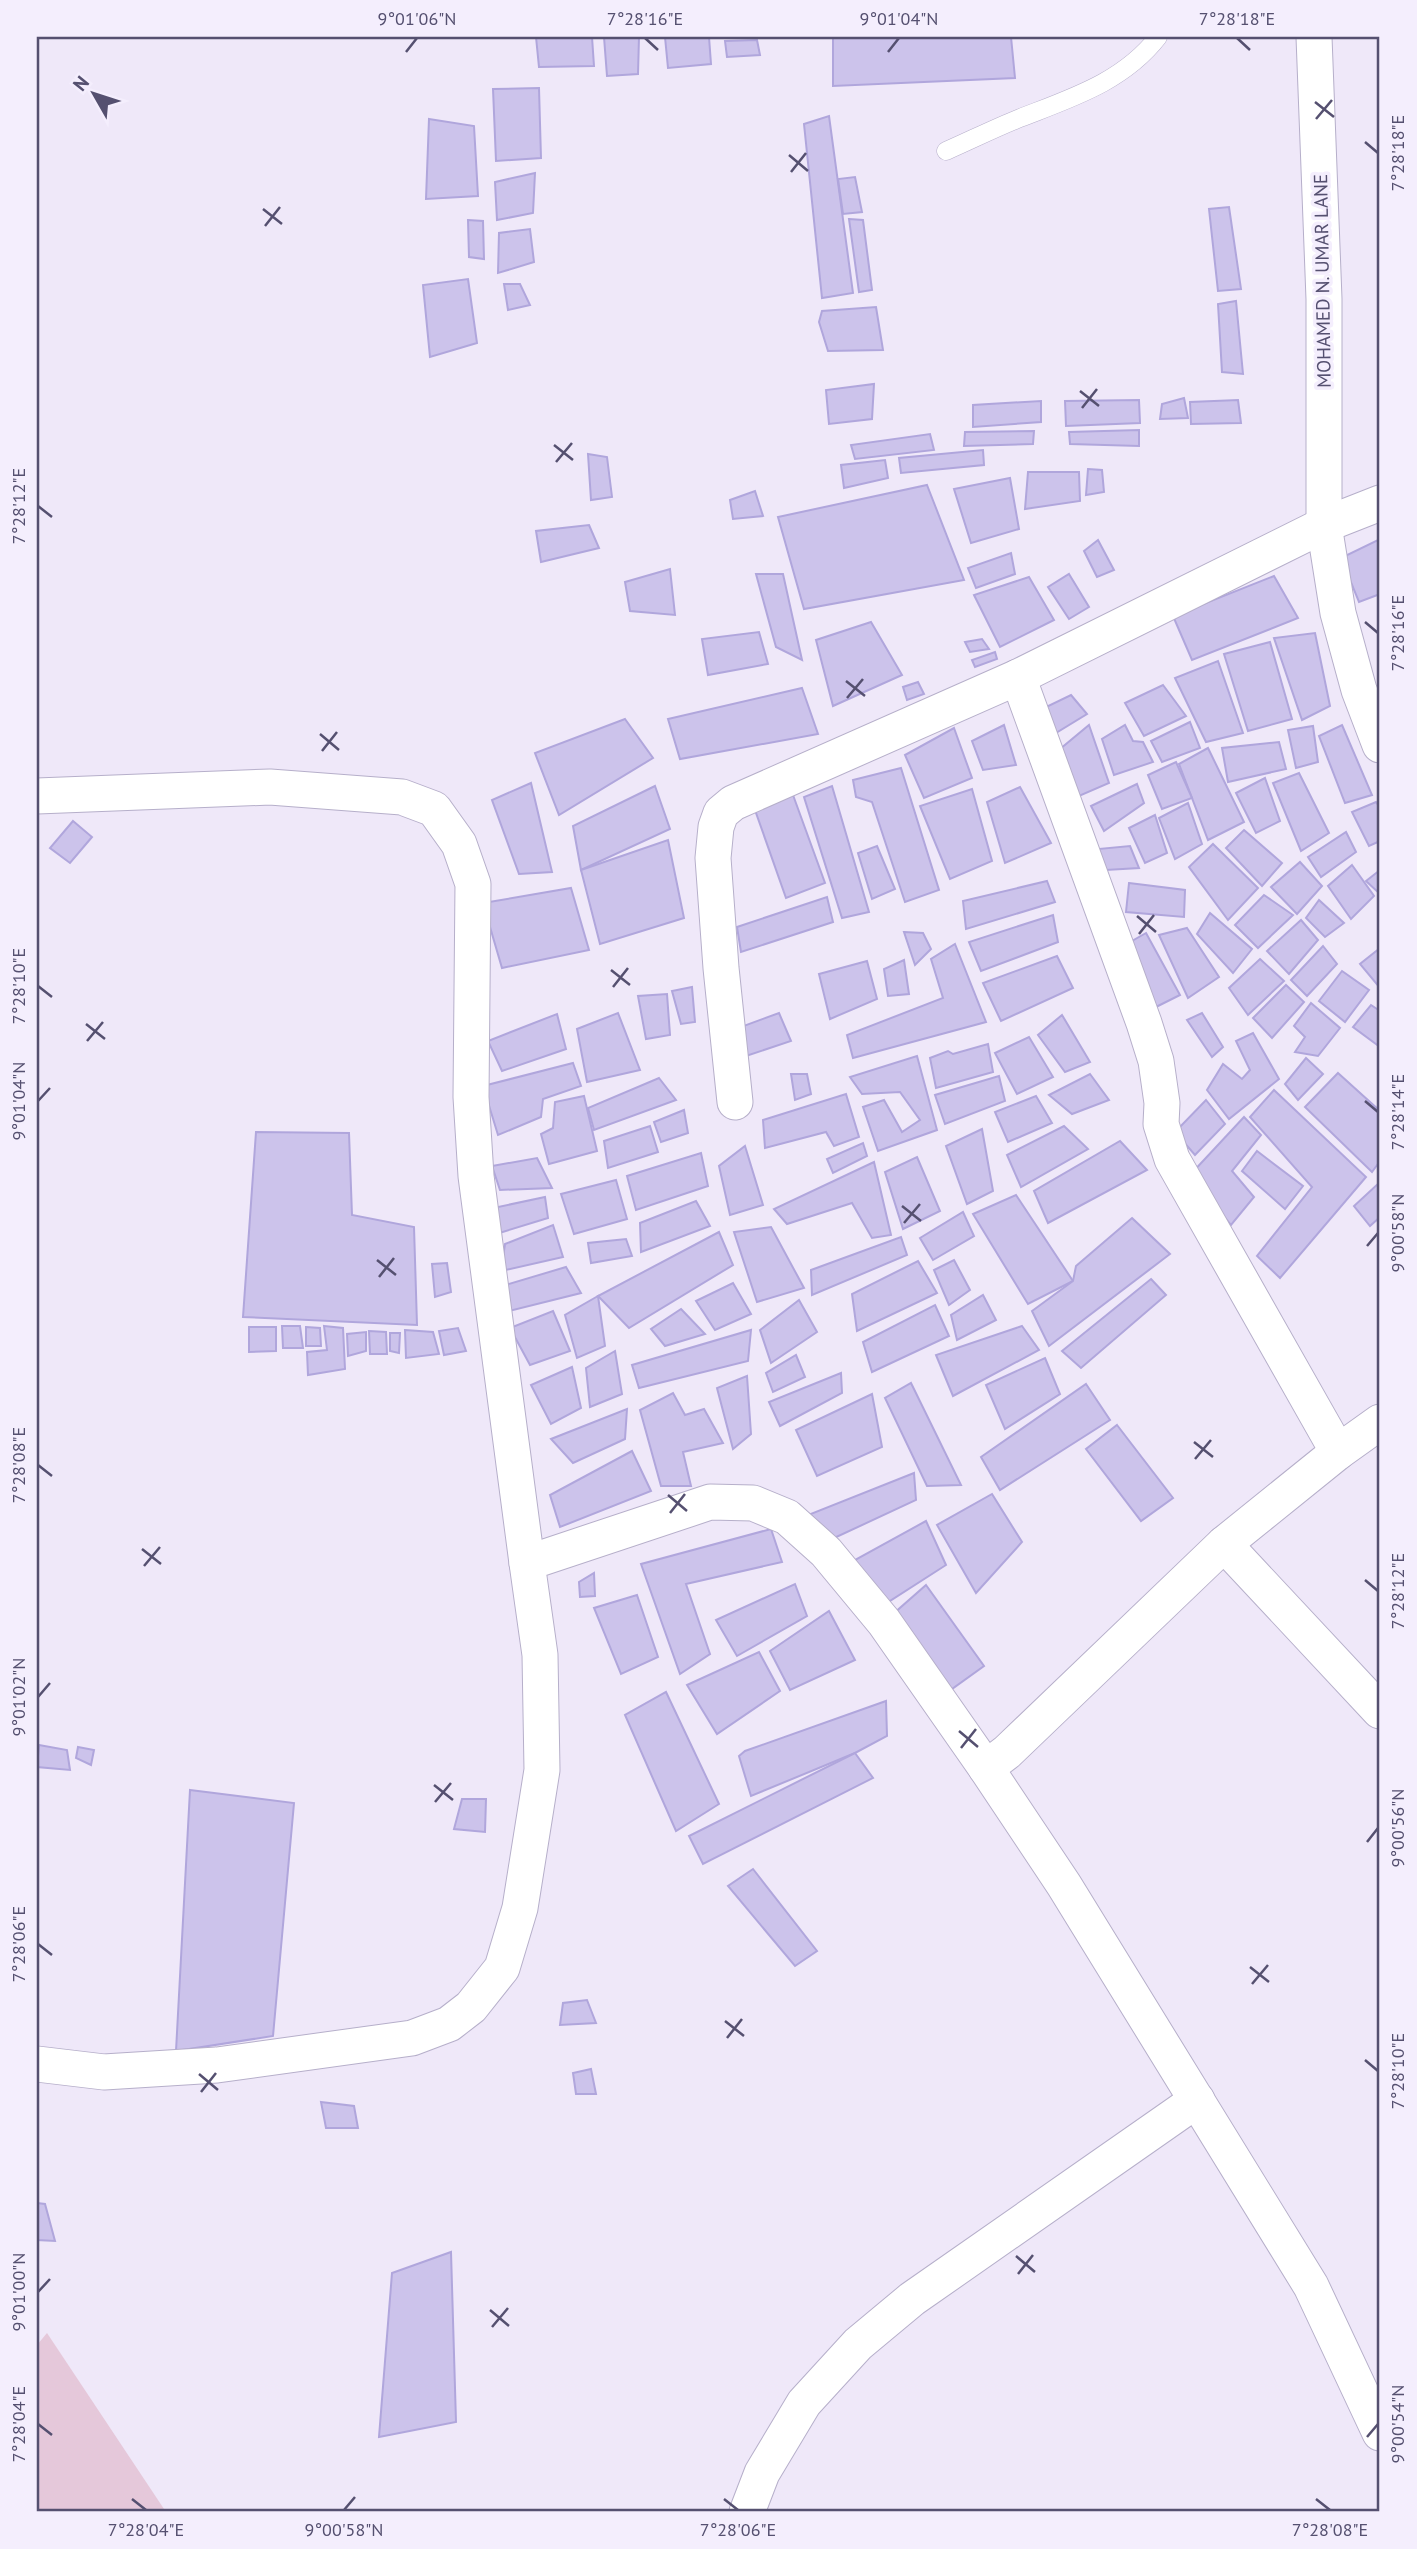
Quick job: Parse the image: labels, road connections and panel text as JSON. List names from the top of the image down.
{
  "streets": {
    "street": ["MOHAMED N. UMAR LANE"]
  },
  "north": "top left",
  "coordinates": [
    "9°01'06\"N",
    "7°28'16\"E",
    "9°01'04\"N",
    "7°28'18\"E",
    "7°28'12\"E",
    "7°28'10\"E",
    "7°28'14\"E",
    "9°00'58\"N",
    "7°28'08\"E",
    "9°01'02\"N",
    "9°00'56\"N",
    "7°28'06\"E",
    "9°01'00\"N",
    "7°28'04\"E",
    "9°00'54\"N"
  ]
}
